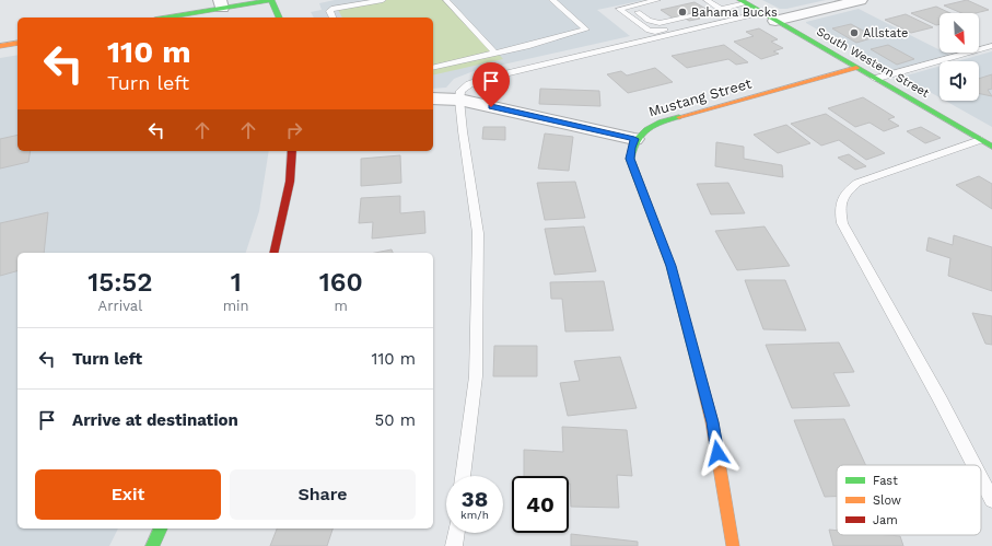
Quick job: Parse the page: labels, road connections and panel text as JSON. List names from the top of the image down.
{
  "streets": {
    "street": ["South Western Street", "Mustang Street"]
  },
  "crossings": [
    ["South Western Street", "Mustang Street"]
  ],
  "places": ["Bahama Bucks", "Allstate"],
  "legend": ["Fast", "Slow", "Jam"],
  "north": "bottom right",
  "page": {
    "turn": ["110 m", "Turn left"],
    "eta": [
      "15:52",
      "Arrival",
      "1",
      "min",
      "160",
      "m"
    ],
    "list": [
      {
        "name": "Turn left",
        "value": "110 m"
      },
      {
        "name": "Arrive at destination",
        "value": "50 m"
      }
    ],
    "buttons": ["Exit", "Share"],
    "speed": "38 km/h",
    "limit": "40"
  }
}
